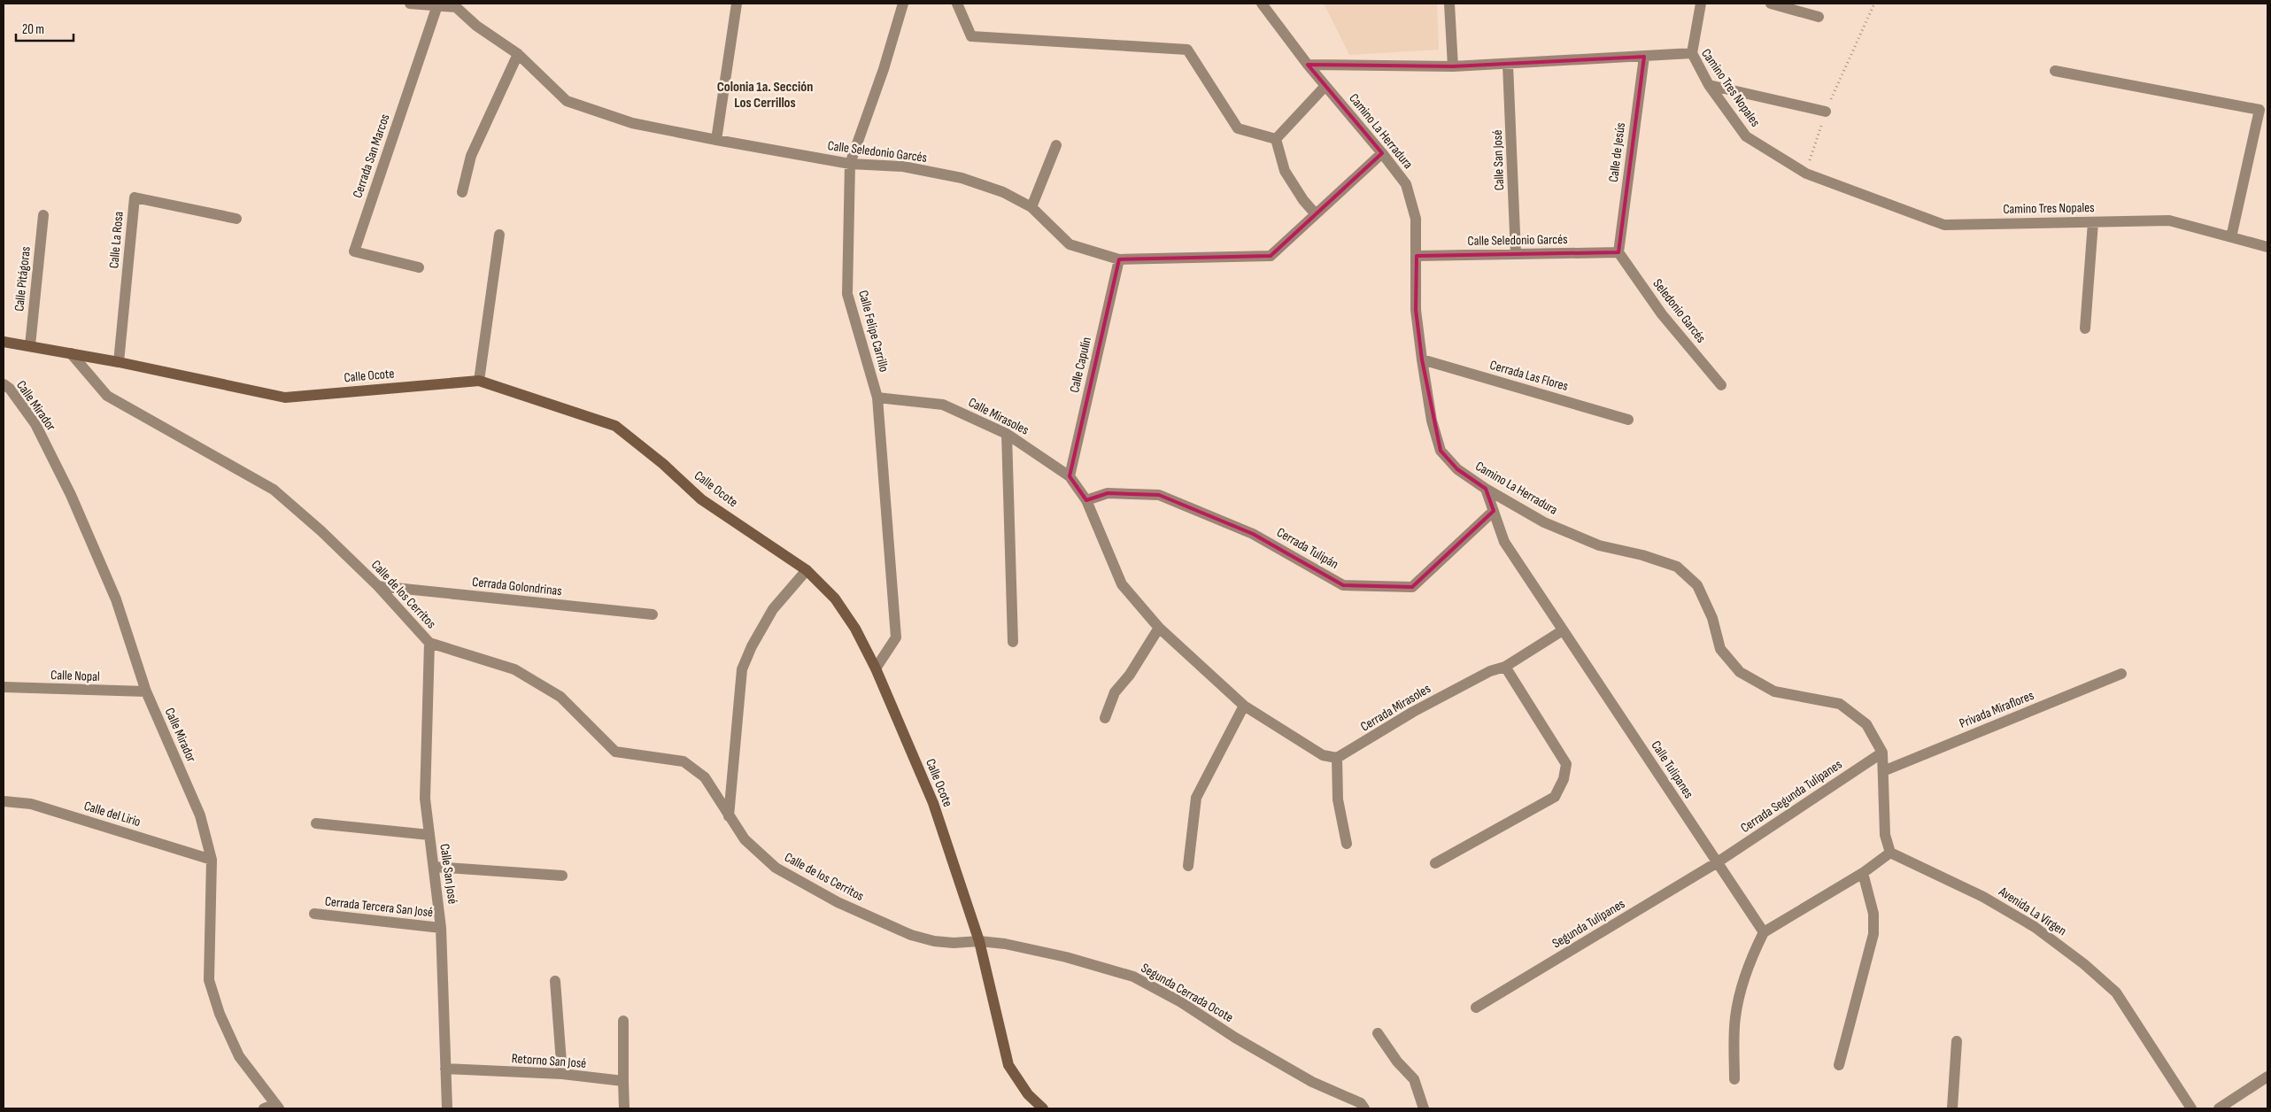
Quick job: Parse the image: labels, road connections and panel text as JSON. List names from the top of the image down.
{
  "streets": {
    "street": [
      "Camino Tres Nopales",
      "Camino La Herradura",
      "Calle Seledonio Garcés",
      "Calle de Jesús",
      "Cerrada San Marcos",
      "Calle San José",
      "Calle La Rosa",
      "Calle Pitágoras",
      "Seledonio Garcés",
      "Calle Felipe Carrillo",
      "Calle Capulín",
      "Calle Ocote",
      "Cerrada Las Flores",
      "Calle Mirador",
      "Calle Mirasoles",
      "Cerrada Tulipán",
      "Cerrada Golondrinas",
      "Calle de los Cerritos",
      "Calle Nopal",
      "Cerrada Mirasoles",
      "Privada Miraflores",
      "Calle Tulipanes",
      "Cerrada Segunda Tulipanes",
      "Calle del Lirio",
      "Cerrada Tercera San José",
      "Avenida La Virgen",
      "Segunda Tulipanes",
      "Segunda Cerrada Ocote",
      "Retorno San José"
    ]
  },
  "crossings": [
    ["Camino Tres Nopales", "Camino La Herradura"],
    ["Camino Tres Nopales", "Calle de Jesús"],
    ["Camino Tres Nopales", "Calle San José"],
    ["Camino La Herradura", "Calle Seledonio Garcés"],
    ["Camino La Herradura", "Cerrada Las Flores"],
    ["Camino La Herradura", "Calle Tulipanes"],
    ["Camino La Herradura", "Cerrada Segunda Tulipanes"],
    ["Calle Seledonio Garcés", "Calle de Jesús"],
    ["Calle Seledonio Garcés", "Cerrada San Marcos"],
    ["Calle Seledonio Garcés", "Calle San José"],
    ["Calle Seledonio Garcés", "Seledonio Garcés"],
    ["Calle Seledonio Garcés", "Calle Felipe Carrillo"],
    ["Calle Seledonio Garcés", "Calle Capulín"],
    ["Calle de Jesús", "Seledonio Garcés"],
    ["Calle San José", "Calle de los Cerritos"],
    ["Calle San José", "Cerrada Tercera San José"],
    ["Calle San José", "Retorno San José"],
    ["Calle La Rosa", "Calle Ocote"],
    ["Calle Pitágoras", "Calle Ocote"],
    ["Calle Felipe Carrillo", "Calle Ocote"],
    ["Calle Felipe Carrillo", "Calle Mirasoles"],
    ["Calle Capulín", "Calle Mirasoles"],
    ["Calle Ocote", "Calle de los Cerritos"],
    ["Calle Ocote", "Segunda Cerrada Ocote"],
    ["Calle Mirador", "Calle Nopal"],
    ["Calle Mirador", "Calle del Lirio"],
    ["Calle Mirasoles", "Cerrada Tulipán"],
    ["Cerrada Tulipán", "Calle Tulipanes"],
    ["Cerrada Golondrinas", "Calle de los Cerritos"],
    ["Calle de los Cerritos", "Segunda Cerrada Ocote"],
    ["Cerrada Mirasoles", "Calle Tulipanes"],
    ["Calle Tulipanes", "Cerrada Segunda Tulipanes"],
    ["Calle Tulipanes", "Segunda Tulipanes"],
    ["Cerrada Segunda Tulipanes", "Segunda Tulipanes"]
  ],
  "districts": ["Colonia 1a. Sección Los Cerrillos"],
  "scale_bar": "20 m"
}
